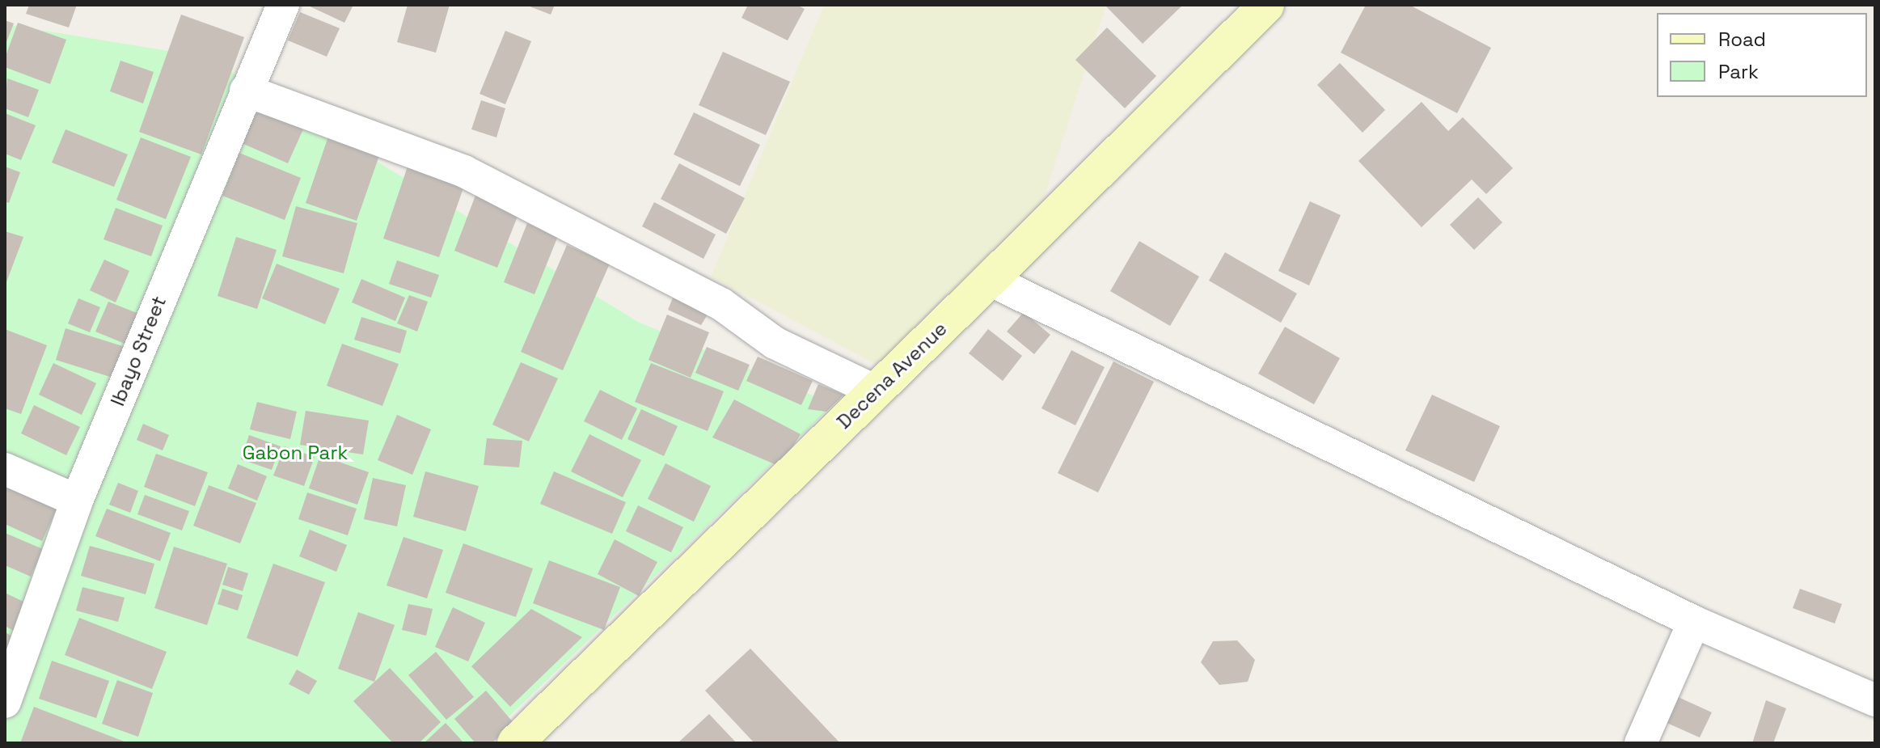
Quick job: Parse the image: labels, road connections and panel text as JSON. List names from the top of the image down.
{
  "streets": {
    "main road": ["Decena Avenue"],
    "street": ["Ibayo Street"]
  },
  "parks": ["Gabon Park"],
  "legend": ["Road", "Park"]
}
